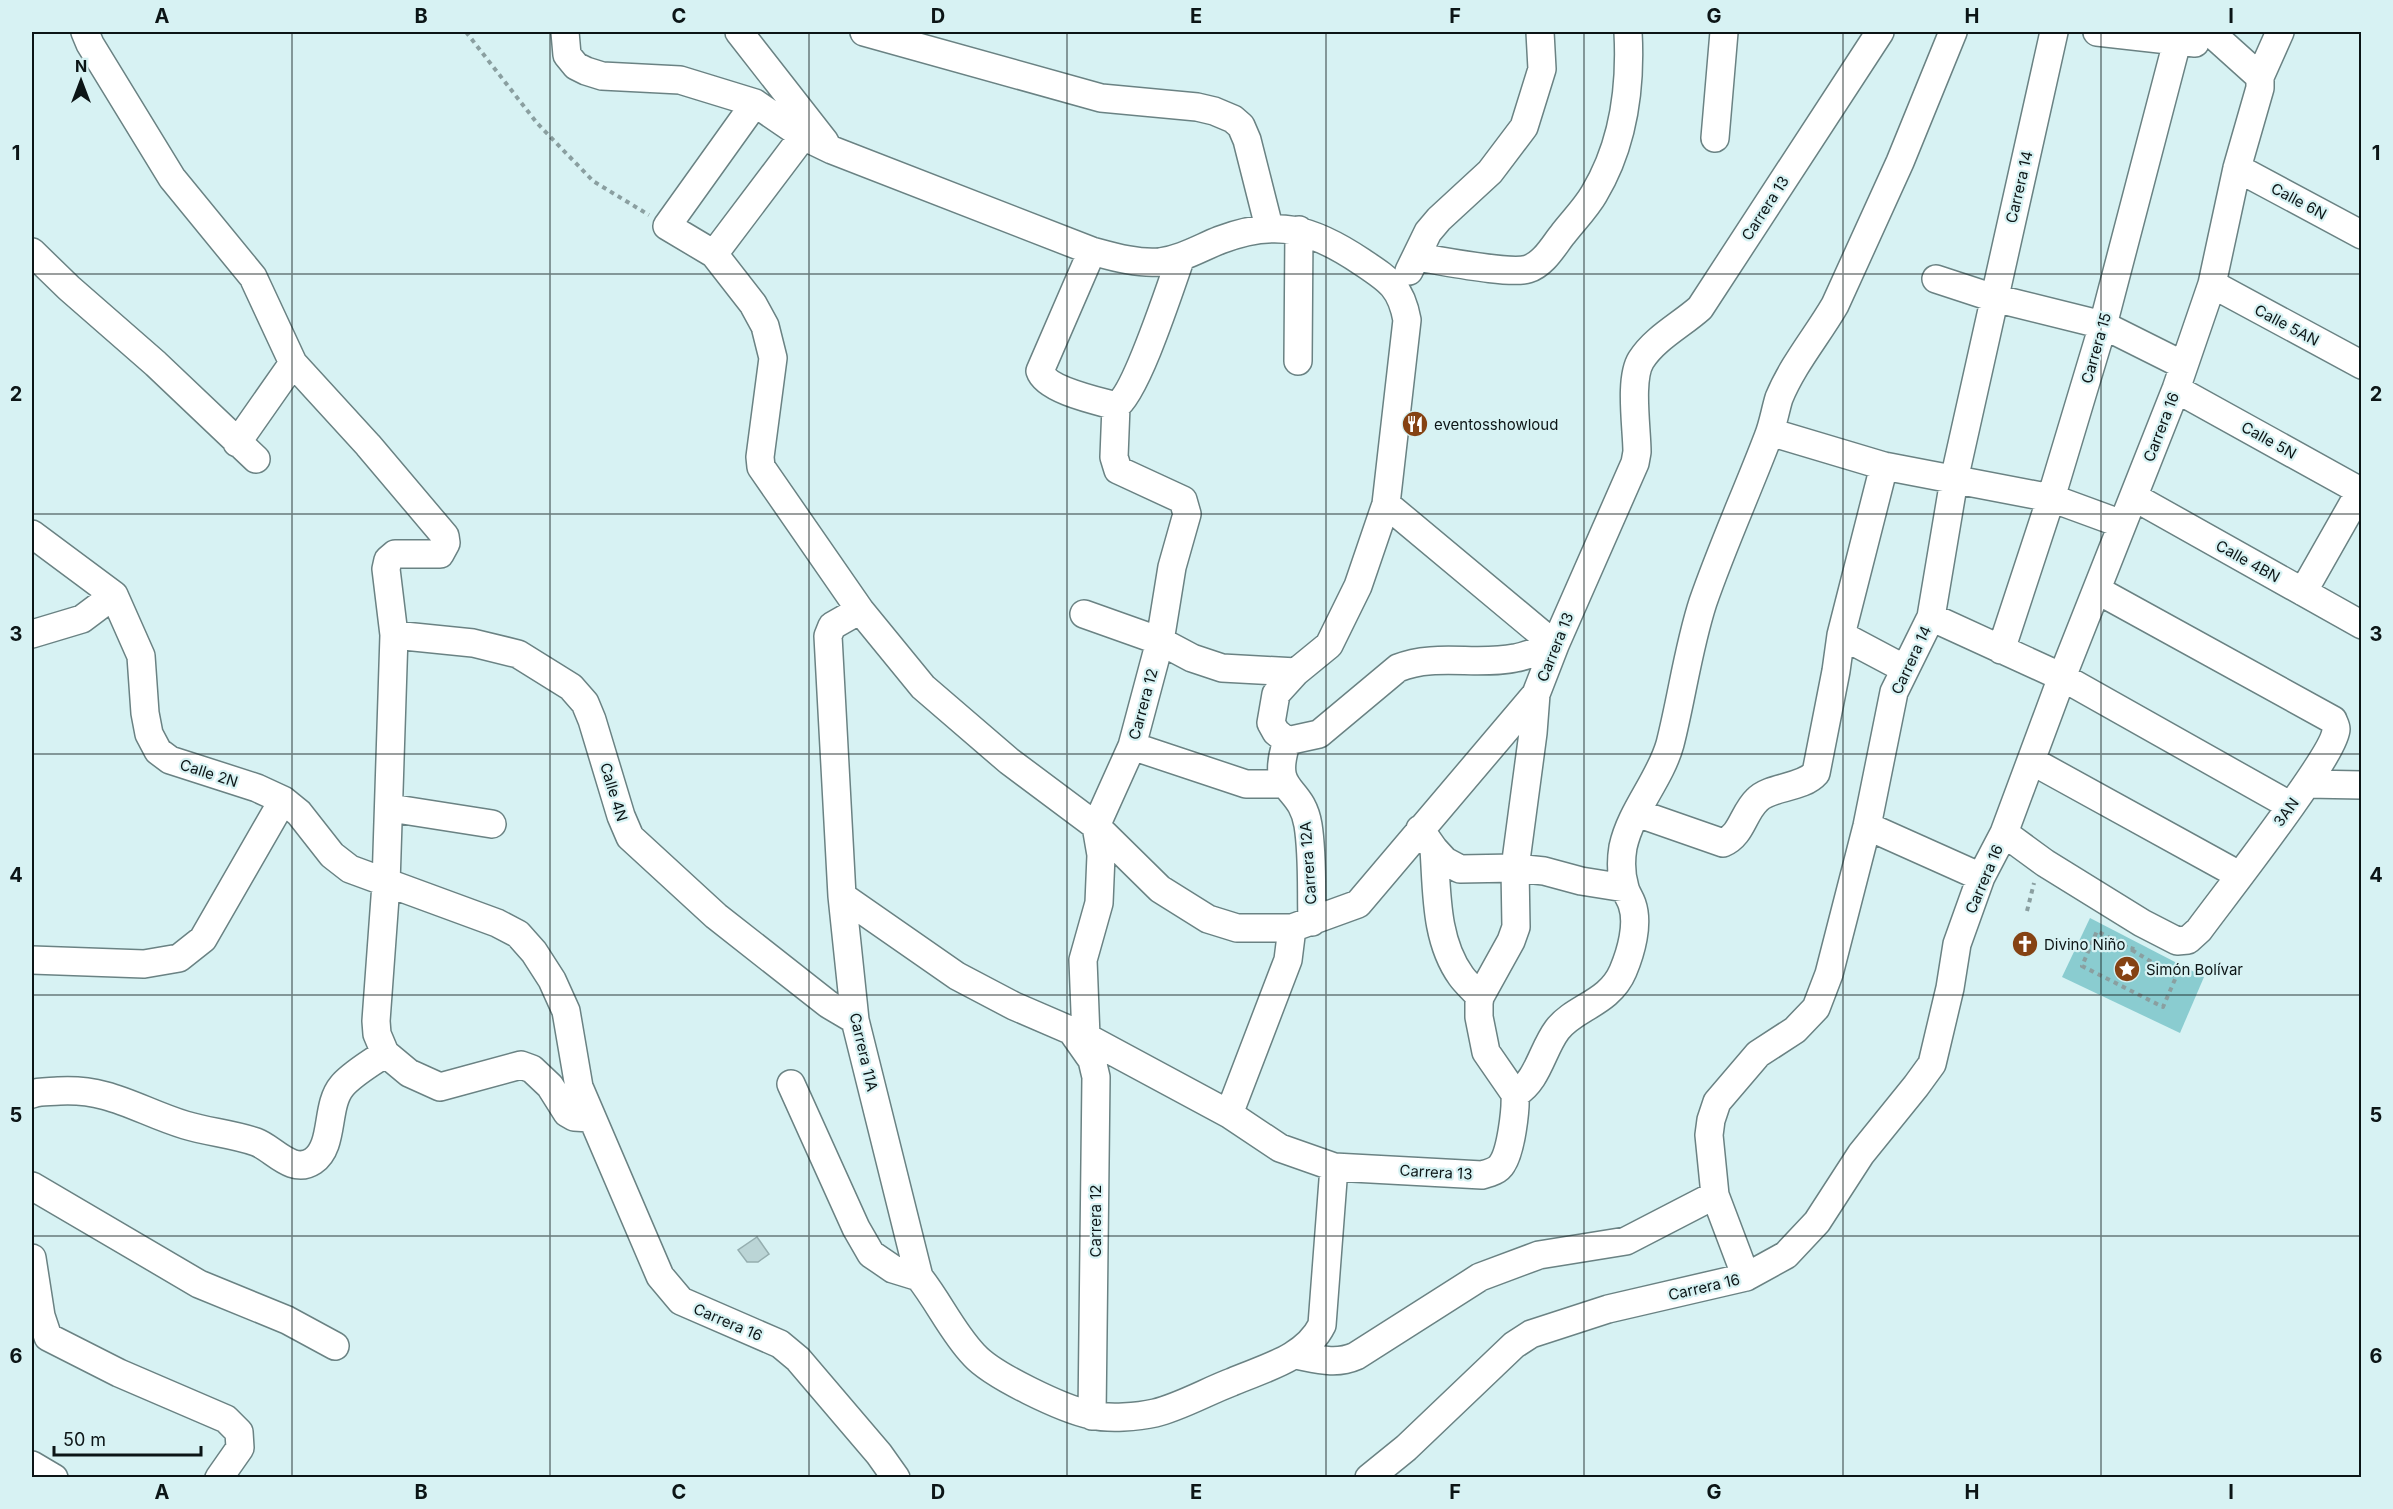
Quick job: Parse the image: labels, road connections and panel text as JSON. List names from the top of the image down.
{
  "streets": {
    "street": [
      "Carrera 14",
      "Calle 6N",
      "Carrera 13",
      "Calle 5AN",
      "Carrera 15",
      "Carrera 16",
      "Calle 5N",
      "Calle 4BN",
      "Carrera 12",
      "Calle 2N",
      "Calle 4N",
      "3AN",
      "Carrera 12A",
      "Carrera 11A"
    ]
  },
  "crossings": [
    ["Carrera 14", "Carrera 16"],
    ["Carrera 14", "Calle 5N"],
    ["Calle 6N", "Carrera 16"],
    ["Calle 5AN", "Carrera 16"],
    ["Carrera 15", "Calle 5N"],
    ["Carrera 16", "Calle 5N"],
    ["Carrera 16", "Calle 4BN"],
    ["Carrera 16", "Calle 2N"],
    ["Carrera 16", "3AN"],
    ["Carrera 12", "Carrera 11A"],
    ["Calle 4N", "Carrera 11A"]
  ],
  "places": {
    "restaurant": ["eventosshowloud"],
    "church": ["Divino Niño"],
    "place": ["Simón Bolívar"]
  },
  "scale_bar": "50 m",
  "north": "top",
  "grid": {
    "columns": [
      "A",
      "B",
      "C",
      "D",
      "E",
      "F",
      "G",
      "H",
      "I"
    ],
    "rows": [
      "1",
      "2",
      "3",
      "4",
      "5",
      "6"
    ]
  }
}
